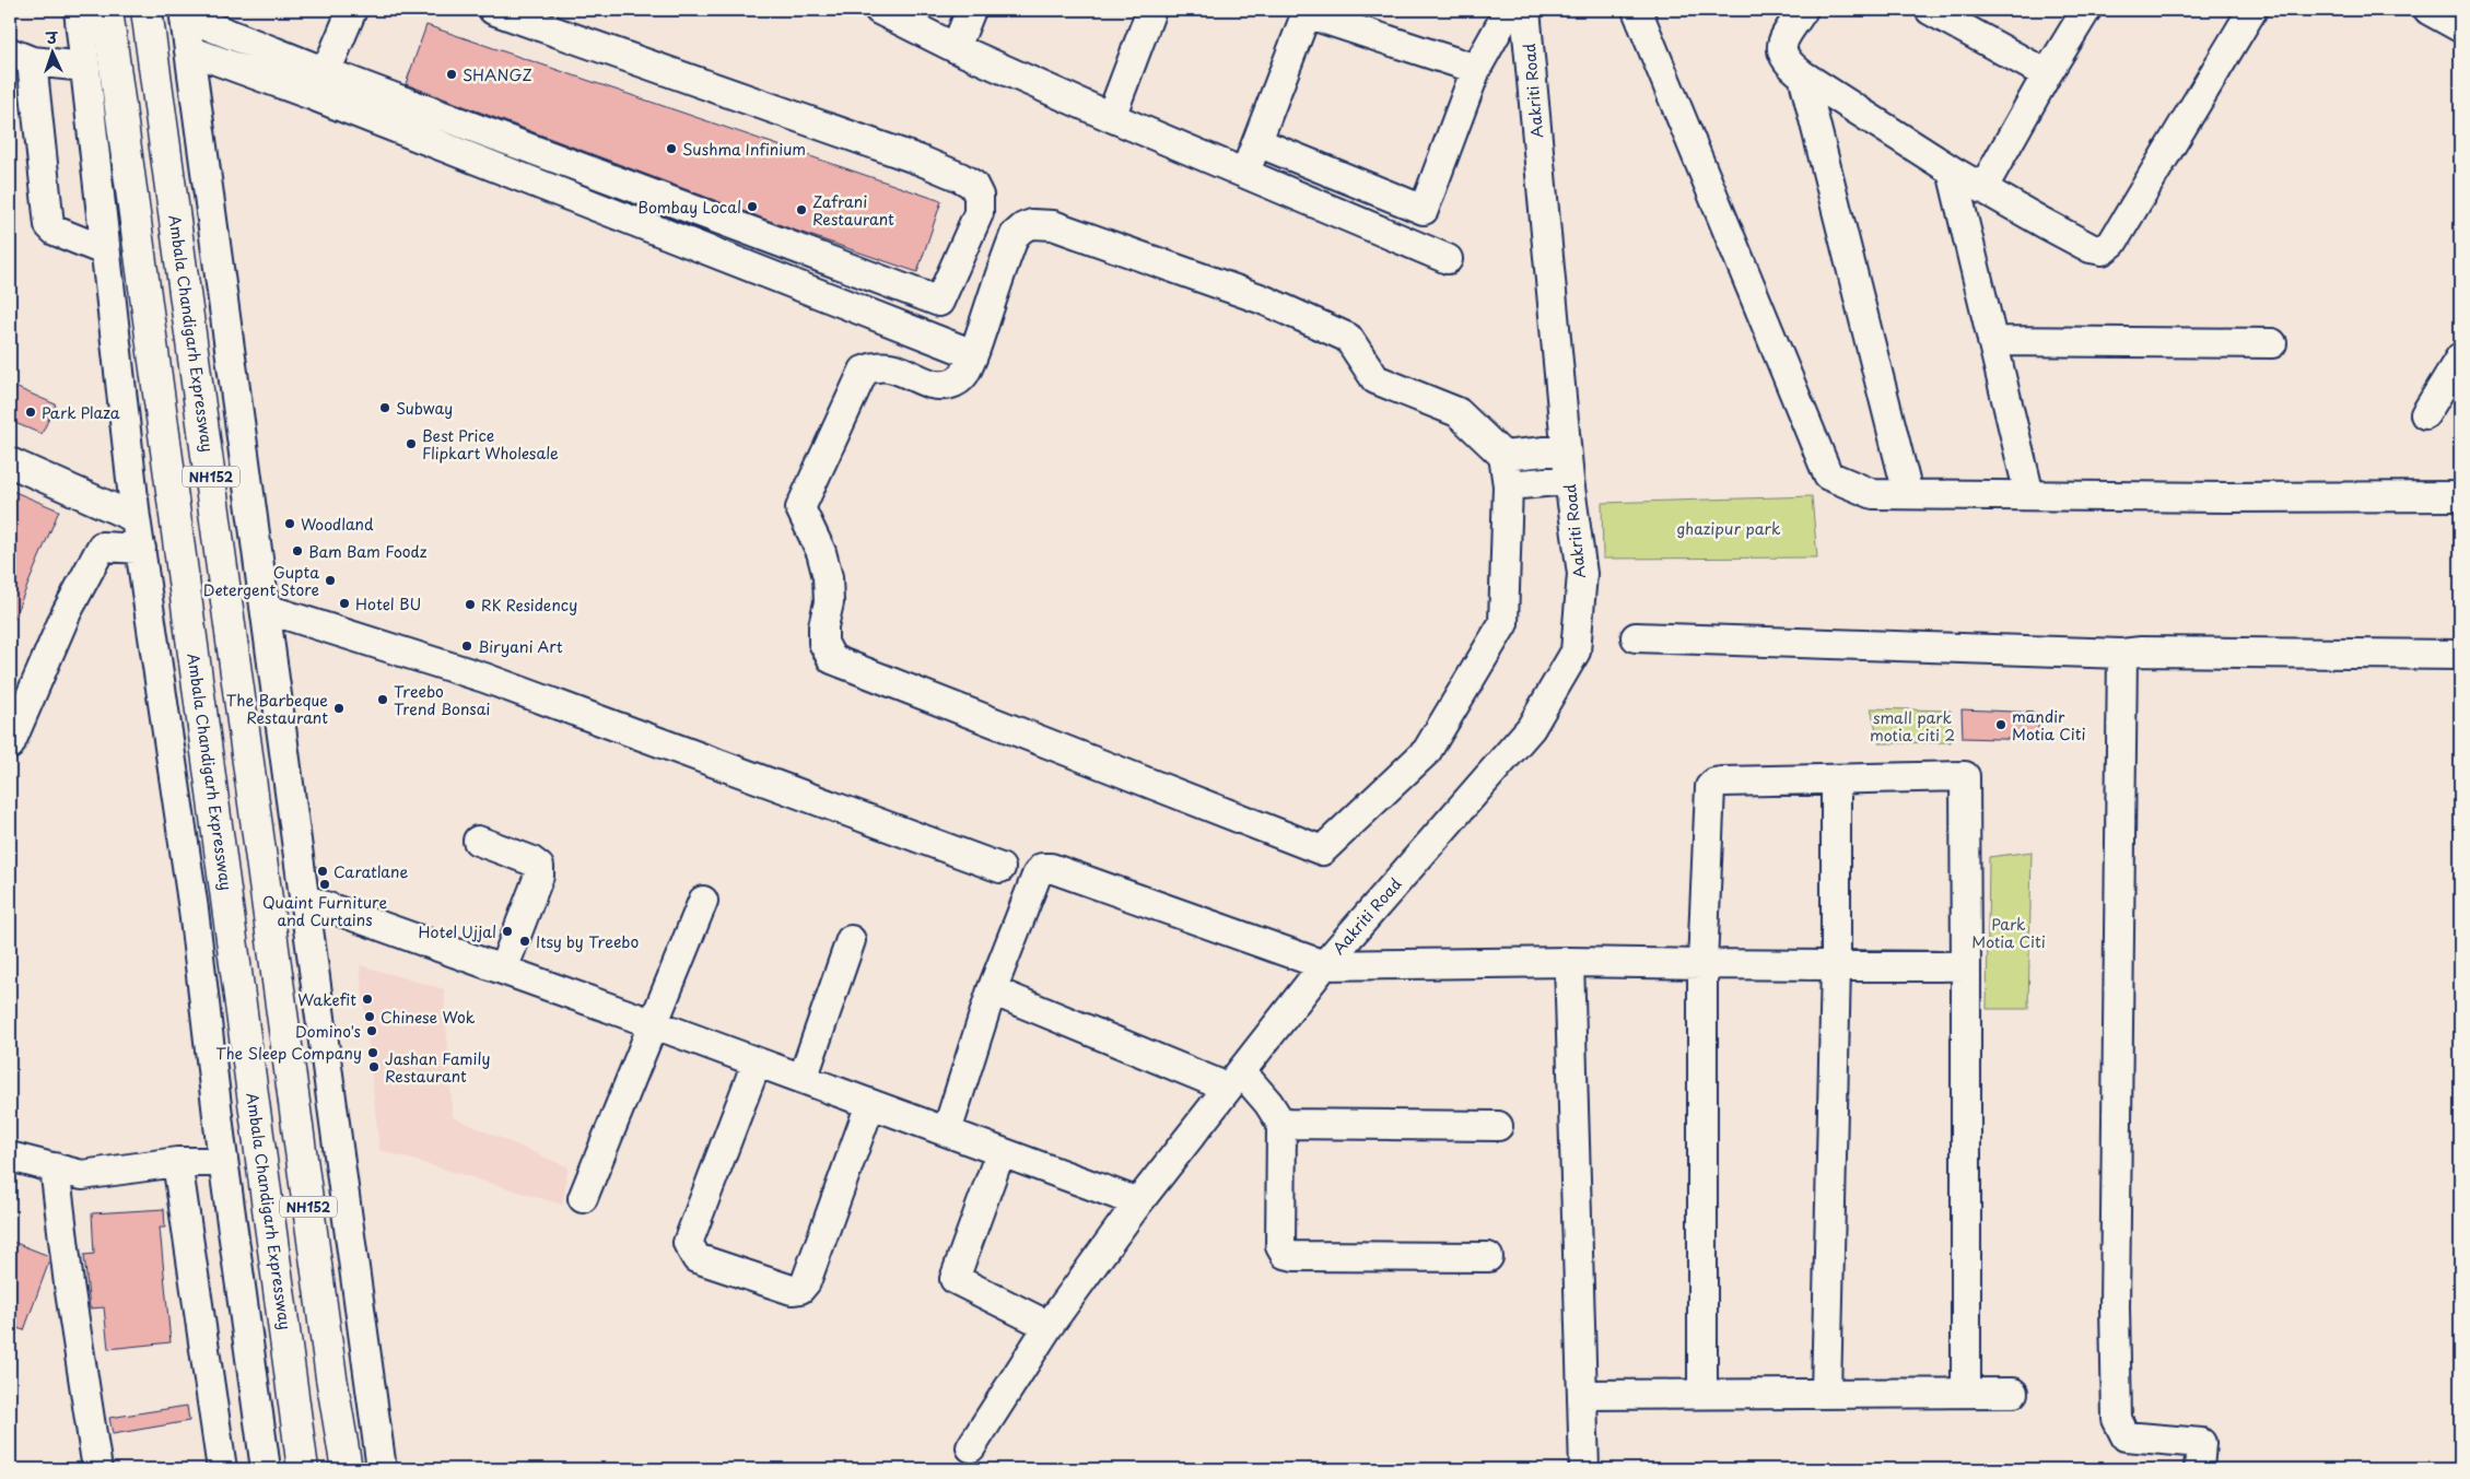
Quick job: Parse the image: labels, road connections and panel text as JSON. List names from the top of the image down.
{
  "streets": {
    "highway": ["Ambala Chandigarh Expressway", "NH152"],
    "street": ["Aakriti Road"]
  },
  "parks": ["ghazipur park", "small park motia citi 2", "Park Motia Citi"],
  "places": [
    "SHANGZ",
    "Sushma Infinium",
    "Bombay Local",
    "Zafrani Restaurant",
    "Subway",
    "Park Plaza",
    "Best Price Flipkart Wholesale",
    "Woodland",
    "Bam Bam Foodz",
    "Gupta Detergent Store",
    "Hotel BU",
    "RK Residency",
    "Biryani Art",
    "Treebo Trend Bonsai",
    "The Barbeque Restaurant",
    "mandir Motia Citi",
    "Caratlane",
    "Quaint Furniture and Curtains",
    "Hotel Ujjal",
    "Itsy by Treebo",
    "Wakefit",
    "Chinese Wok",
    "Domino's",
    "The Sleep Company",
    "Jashan Family Restaurant"
  ],
  "north": "top"
}
